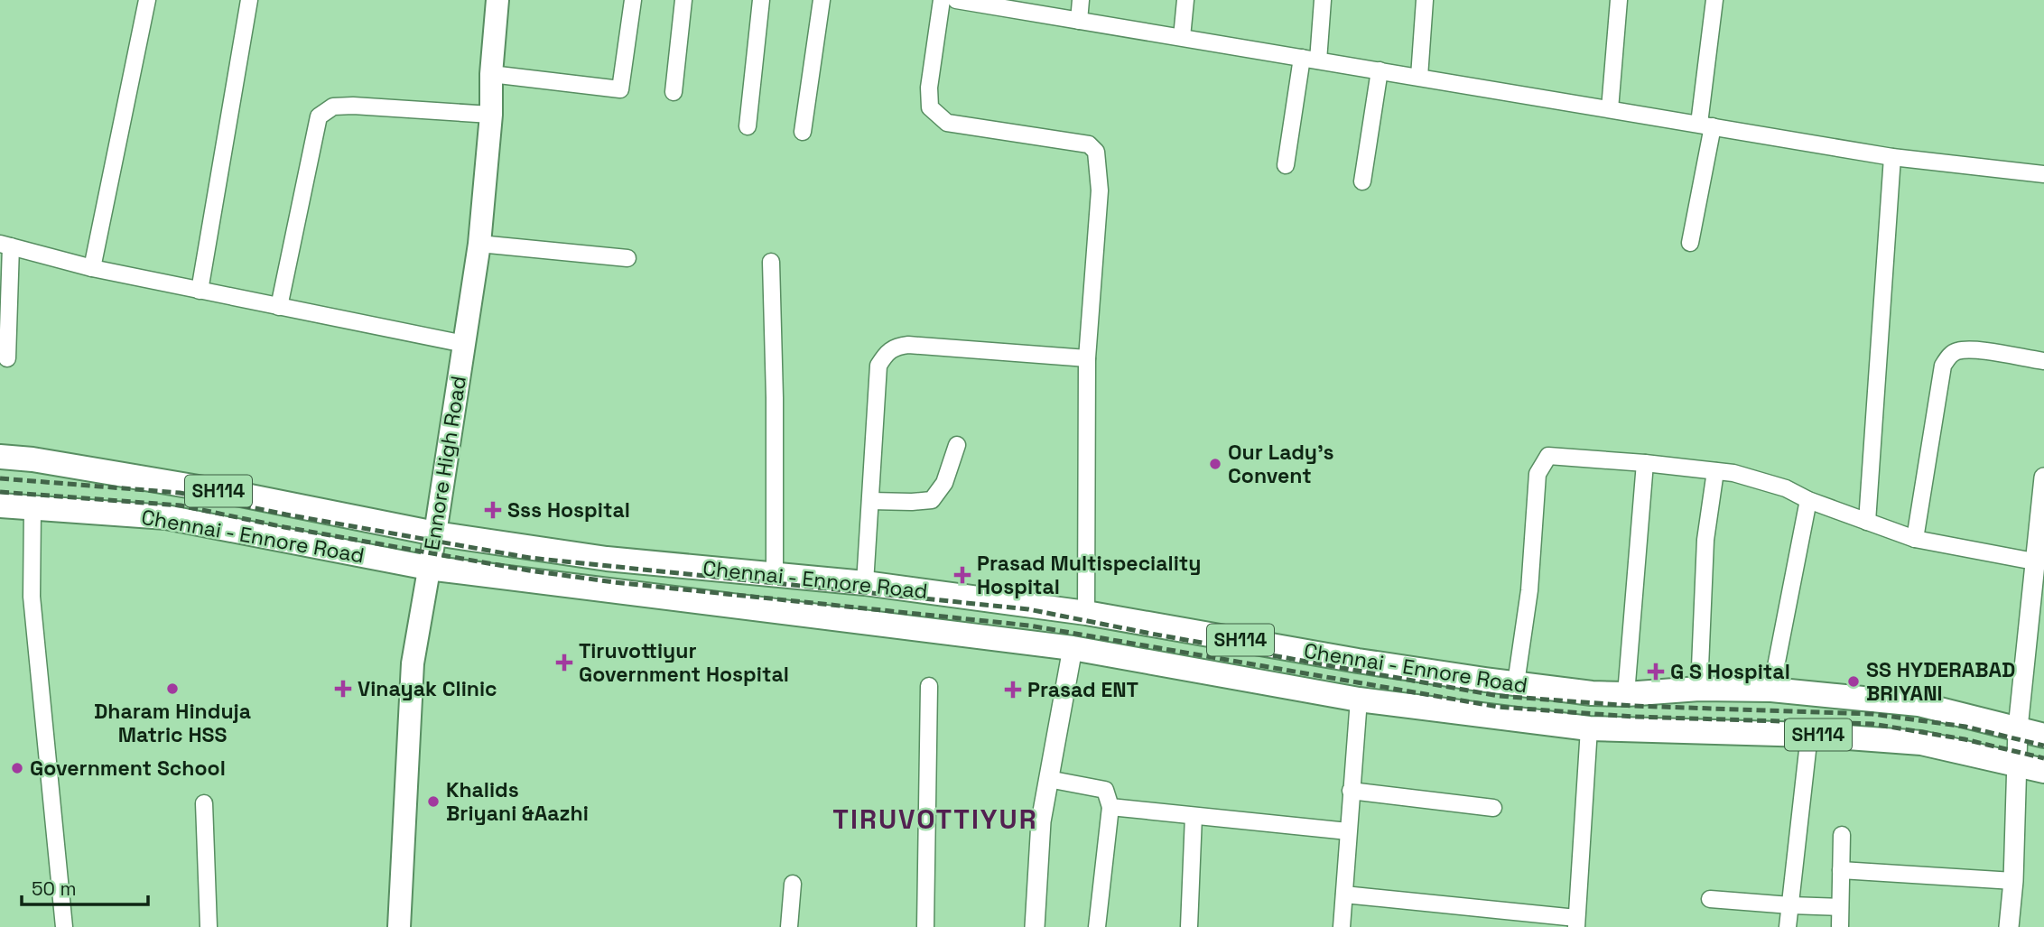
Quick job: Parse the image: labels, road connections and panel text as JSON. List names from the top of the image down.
{
  "streets": {
    "main road": ["Ennore High Road", "SH114", "Chennai - Ennore Road"]
  },
  "crossings": [
    ["Ennore High Road", "Chennai - Ennore Road"]
  ],
  "districts": ["TIRUVOTTIYUR"],
  "places": {
    "other": [
      "Our Lady's Convent",
      "SS HYDERABAD BRIYANI",
      "Dharam Hinduja Matric HSS",
      "Government School",
      "Khalids Briyani &Aazhi"
    ],
    "health": [
      "Sss Hospital",
      "Prasad Multispeciality Hospital",
      "Tiruvottiyur Government Hospital",
      "G S Hospital",
      "Vinayak Clinic",
      "Prasad ENT"
    ]
  },
  "scale_bar": "50 m"
}
